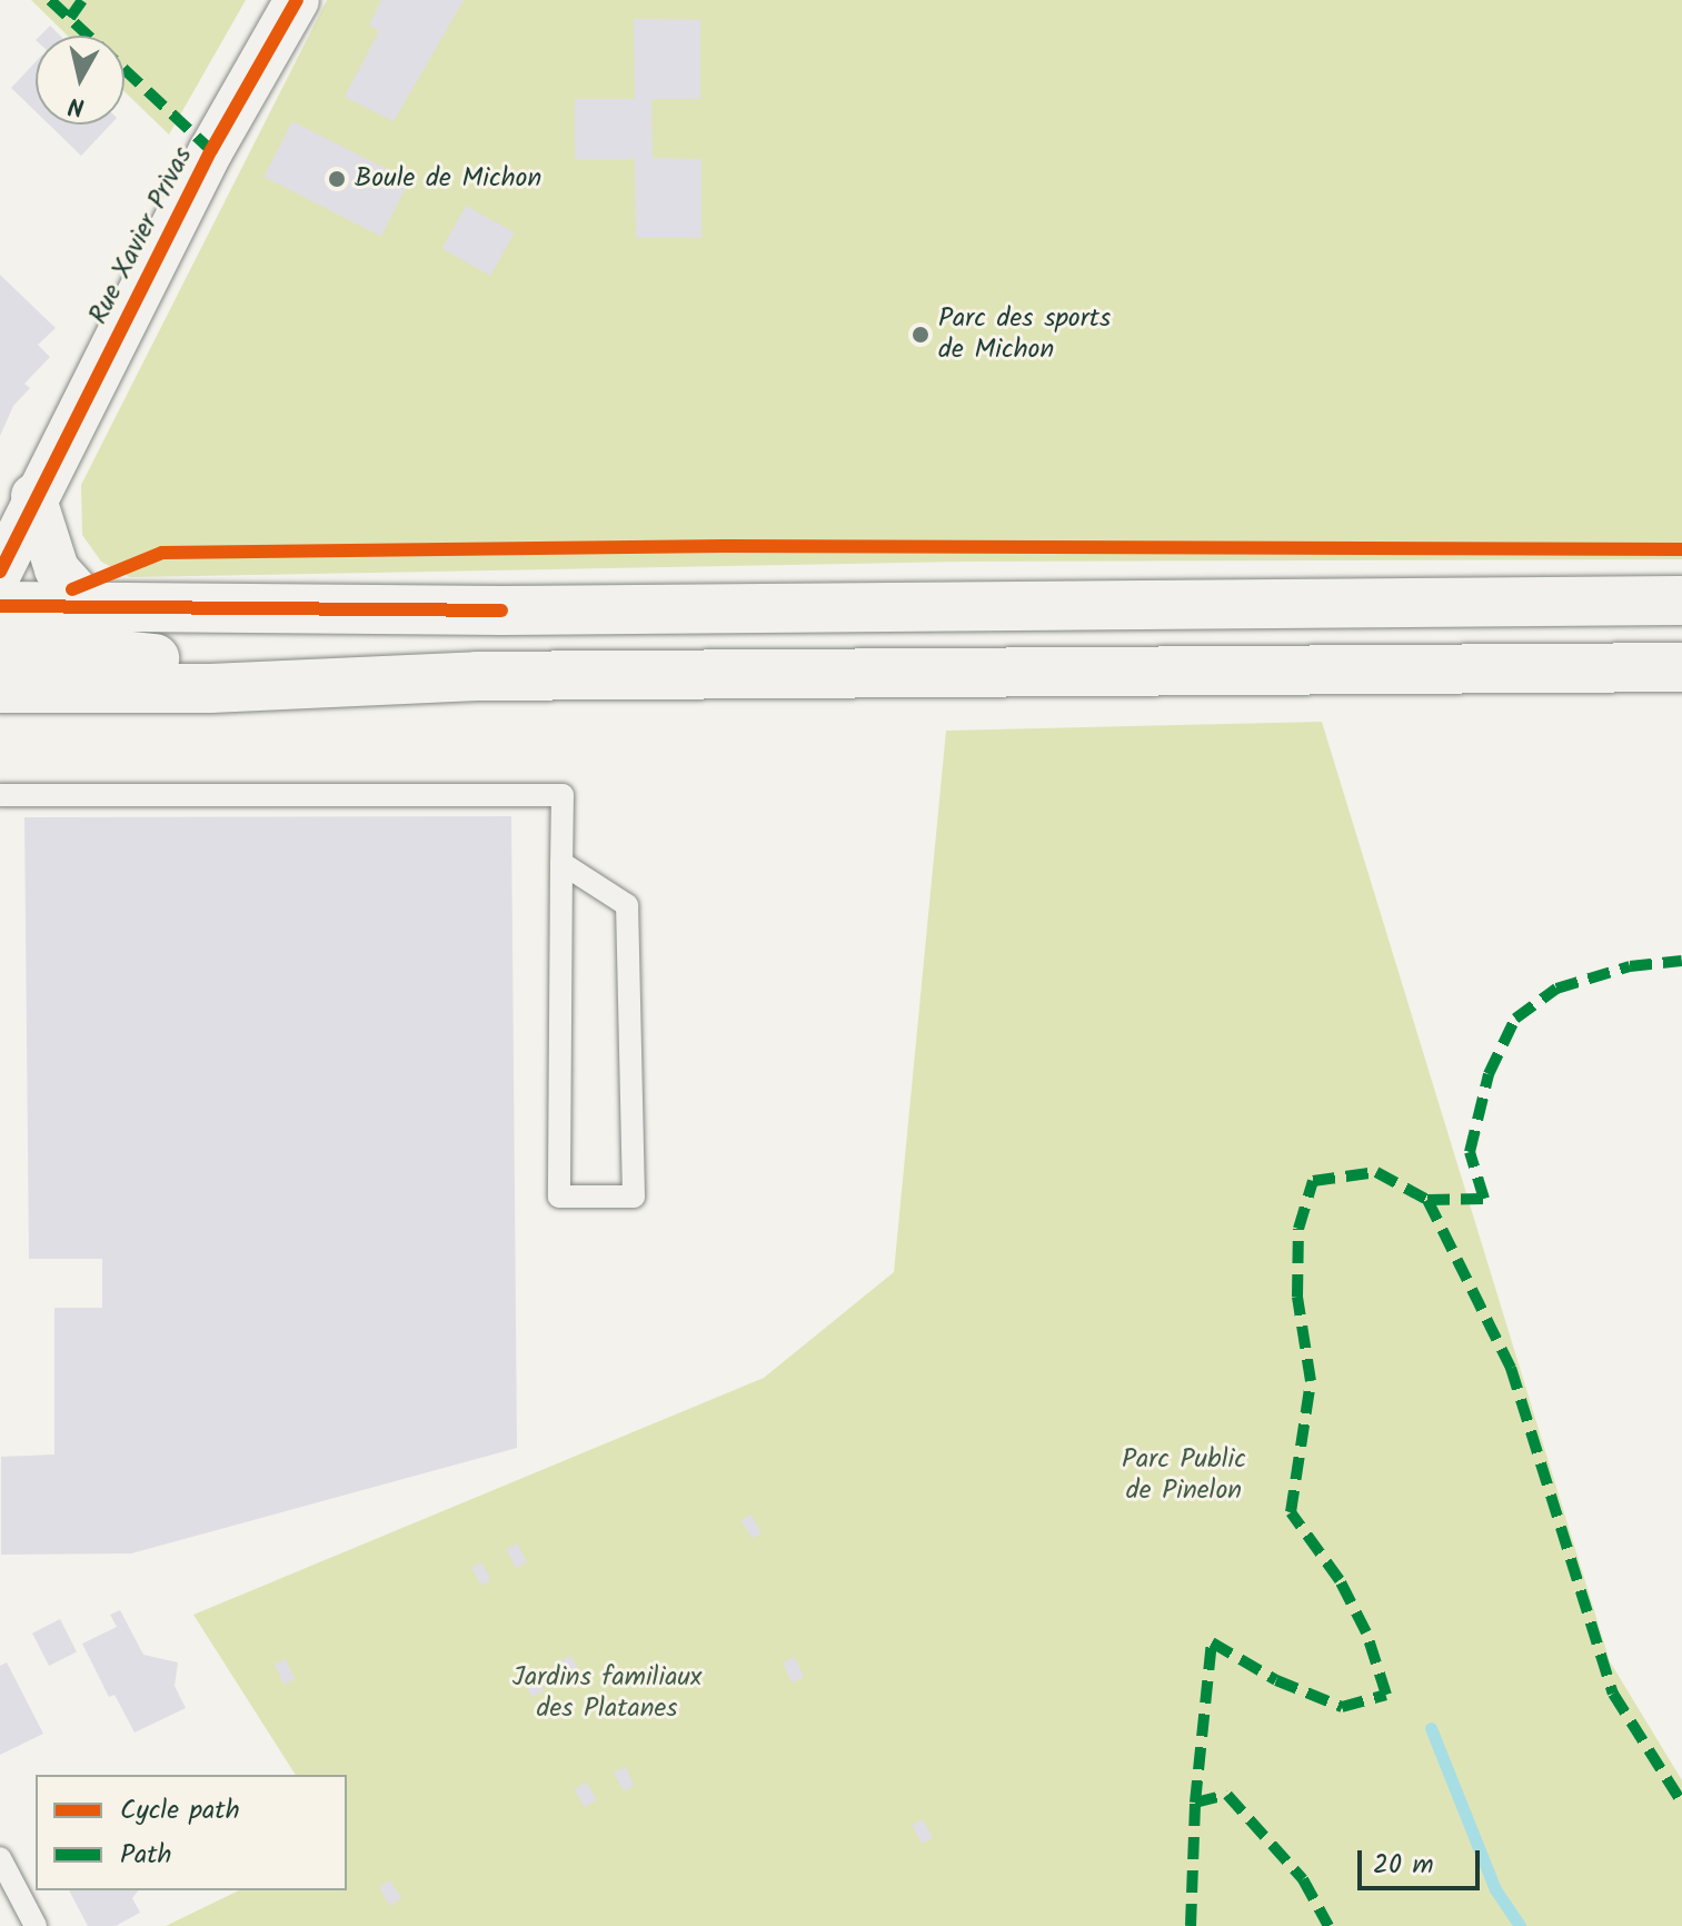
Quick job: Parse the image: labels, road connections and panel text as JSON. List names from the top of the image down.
{
  "streets": {
    "street": ["Rue Xavier Privas"]
  },
  "parks": ["Parc Public de Pinelon", "Jardins familiaux des Platanes"],
  "places": ["Boule de Michon", "Parc des sports de Michon"],
  "legend": ["Cycle path", "Path"],
  "scale_bar": "20 m",
  "north": "bottom"
}
